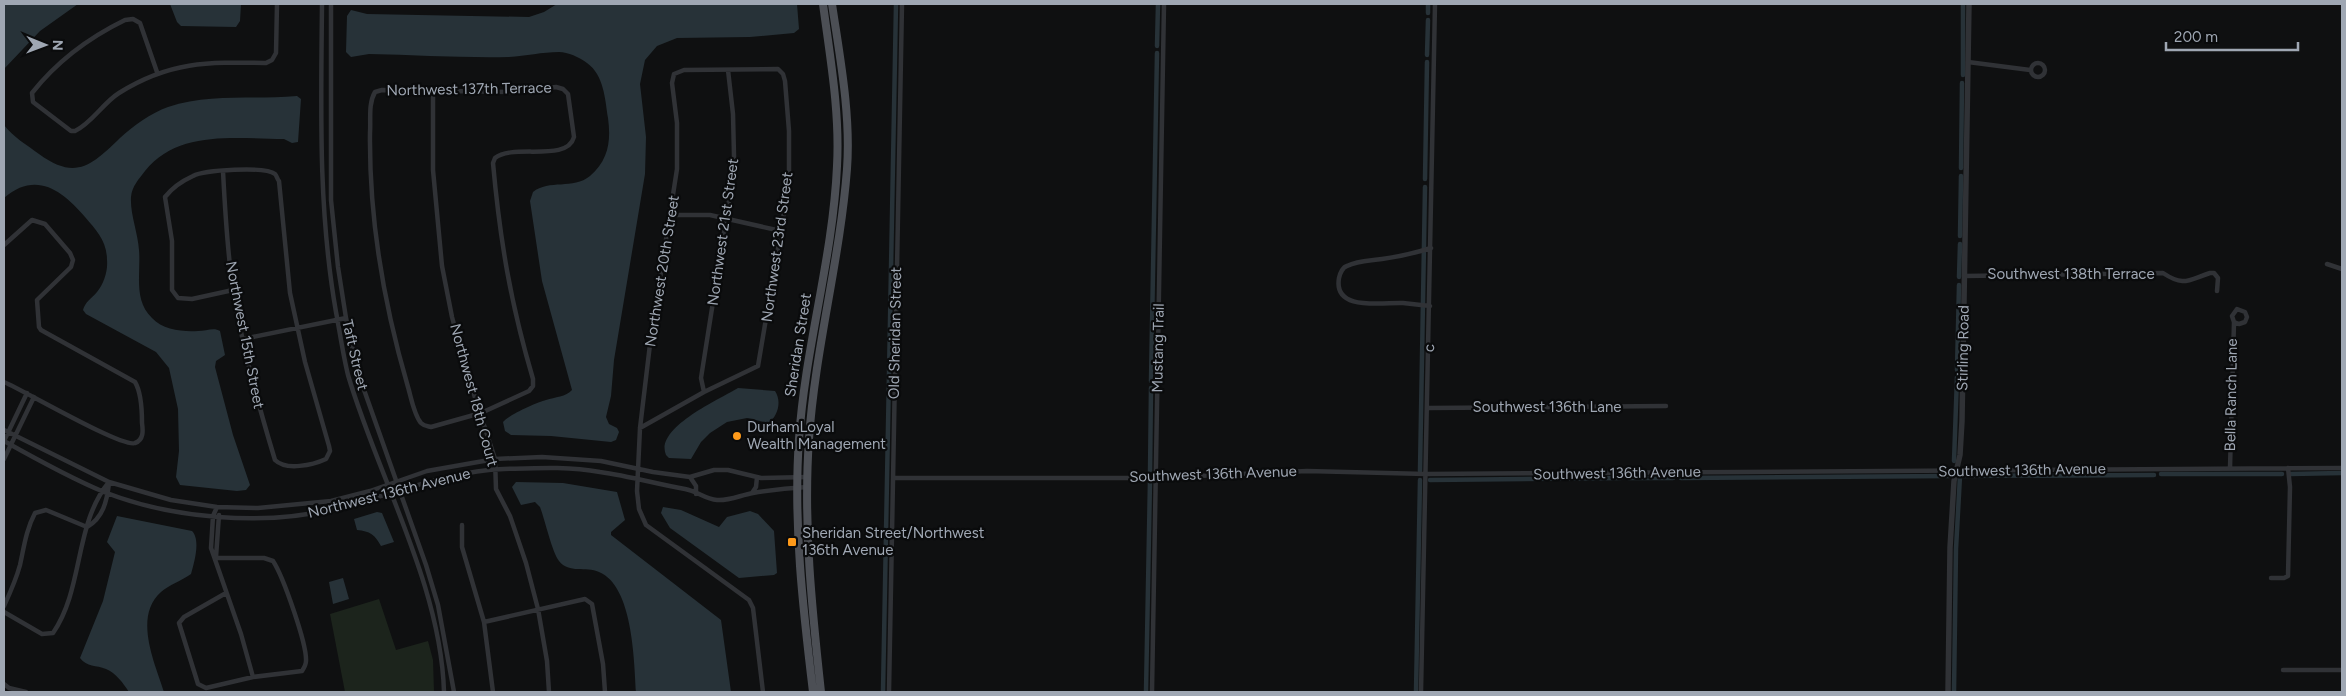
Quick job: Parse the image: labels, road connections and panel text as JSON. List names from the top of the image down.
{
  "streets": {
    "main road": ["Sheridan Street"],
    "street": [
      "Northwest 137th Terrace",
      "Northwest 21st Street",
      "Northwest 23rd Street",
      "Northwest 20th Street",
      "Southwest 138th Terrace",
      "Old Sheridan Street",
      "Northwest 15th Street",
      "Mustang Trail",
      "c",
      "Stirling Road",
      "Taft Street",
      "Northwest 18th Court",
      "Bella Ranch Lane",
      "Southwest 136th Lane",
      "Southwest 136th Avenue",
      "Northwest 136th Avenue"
    ]
  },
  "crossings": [
    ["Northwest 137th Terrace", "Northwest 18th Court"],
    ["Northwest 21st Street", "Northwest 23rd Street"],
    ["Northwest 21st Street", "Northwest 20th Street"],
    ["Northwest 23rd Street", "Northwest 20th Street"],
    ["Northwest 20th Street", "Northwest 136th Avenue"],
    ["Southwest 138th Terrace", "Stirling Road"],
    ["Old Sheridan Street", "Southwest 136th Avenue"],
    ["Sheridan Street", "Northwest 136th Avenue"],
    ["Mustang Trail", "Southwest 136th Avenue"],
    ["c", "Southwest 136th Lane"],
    ["c", "Southwest 136th Avenue"],
    ["Stirling Road", "Southwest 136th Avenue"],
    ["Taft Street", "Northwest 136th Avenue"],
    ["Northwest 18th Court", "Northwest 136th Avenue"],
    ["Bella Ranch Lane", "Southwest 136th Avenue"]
  ],
  "places": {
    "other": ["DurhamLoyal Wealth Management"],
    "transit": ["Sheridan Street/Northwest 136th Avenue"]
  },
  "scale_bar": "200 m",
  "north": "right"
}
